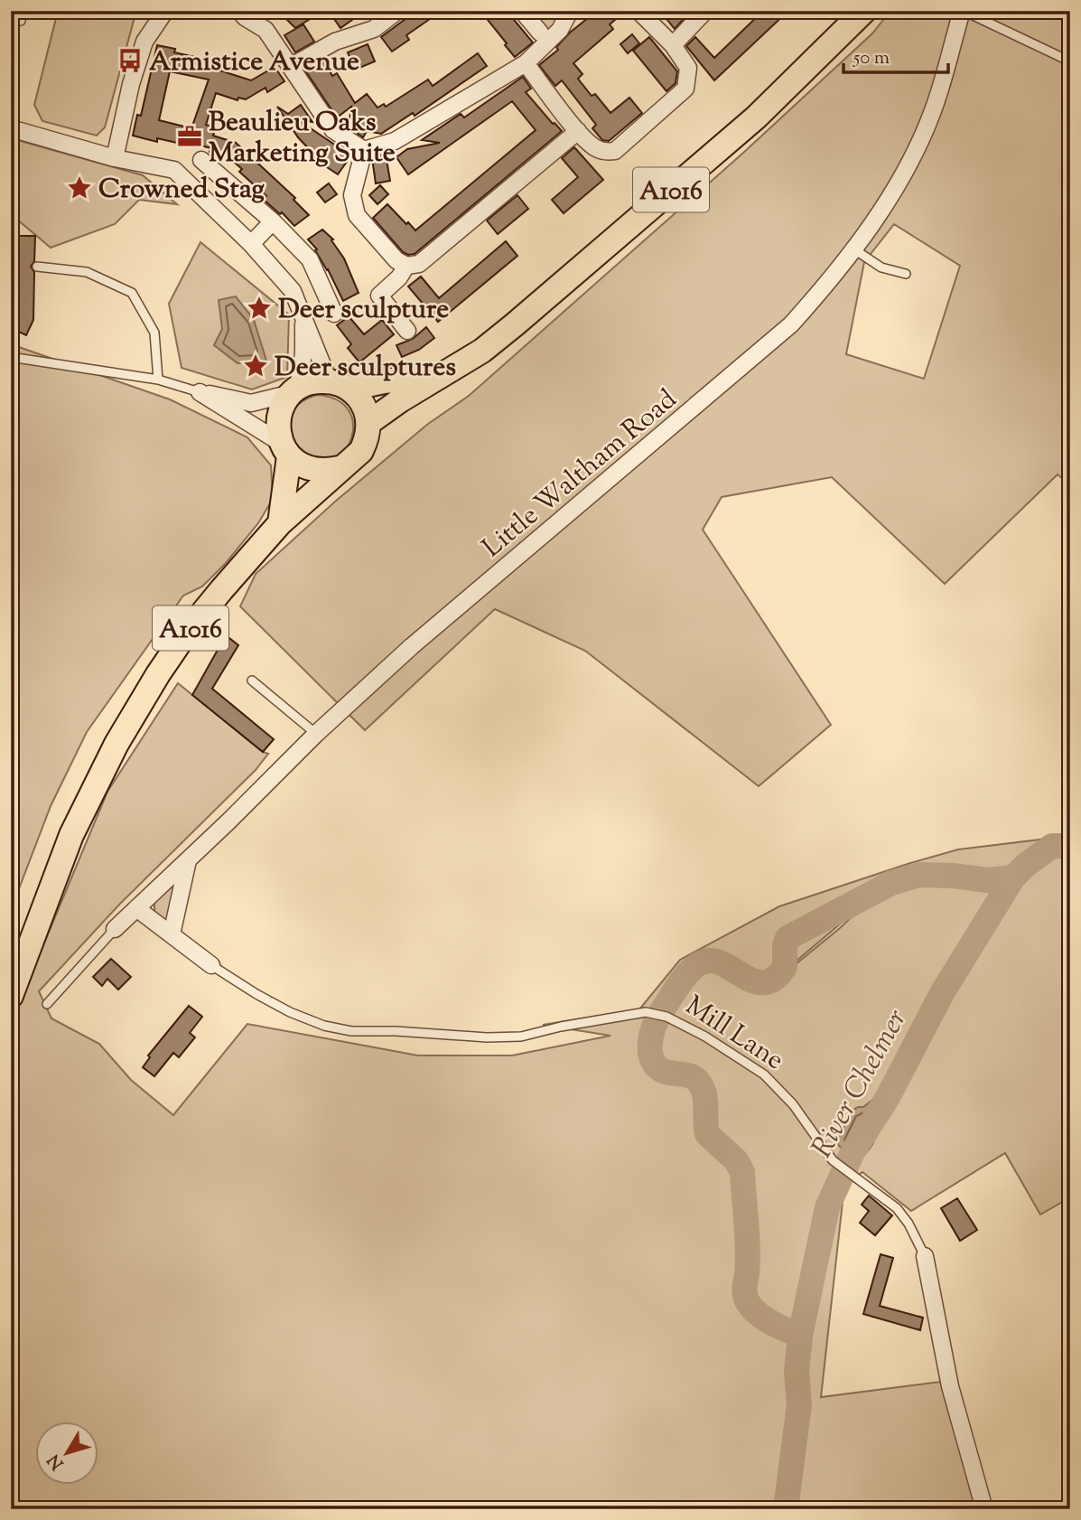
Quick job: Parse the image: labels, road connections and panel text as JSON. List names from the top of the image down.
{
  "streets": {
    "main road": ["A1016"],
    "street": ["Little Waltham Road", "Mill Lane"]
  },
  "crossings": [
    ["Little Waltham Road", "Mill Lane"]
  ],
  "water": ["River Chelmer"],
  "places": {
    "bus stop": ["Armistice Avenue"],
    "office": ["Beaulieu Oaks Marketing Suite"],
    "place": ["Crowned Stag", "Deer sculpture", "Deer sculptures"]
  },
  "scale_bar": "50 m",
  "north": "bottom left"
}
